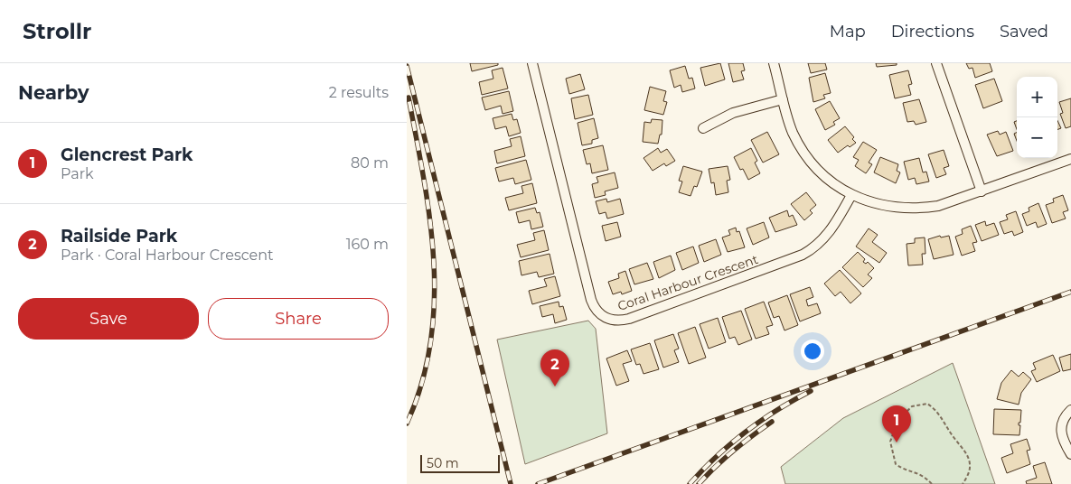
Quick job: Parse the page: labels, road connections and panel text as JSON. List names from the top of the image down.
{
  "streets": {
    "street": ["Coral Harbour Crescent"]
  },
  "scale_bar": "50 m",
  "page": {
    "header": "Strollr",
    "nav": ["Map", "Directions", "Saved"],
    "heading": ["Nearby", "2 results"],
    "map_buttons": ["+", "−"],
    "list": [
      {
        "mark": "1",
        "name": "Glencrest Park",
        "note": "Park",
        "value": "80 m"
      },
      {
        "mark": "2",
        "name": "Railside Park",
        "note": "Park · Coral Harbour Crescent",
        "value": "160 m"
      }
    ],
    "buttons": ["Save", "Share"],
    "pins": ["2", "1"],
    "scale": "50 m"
  }
}
